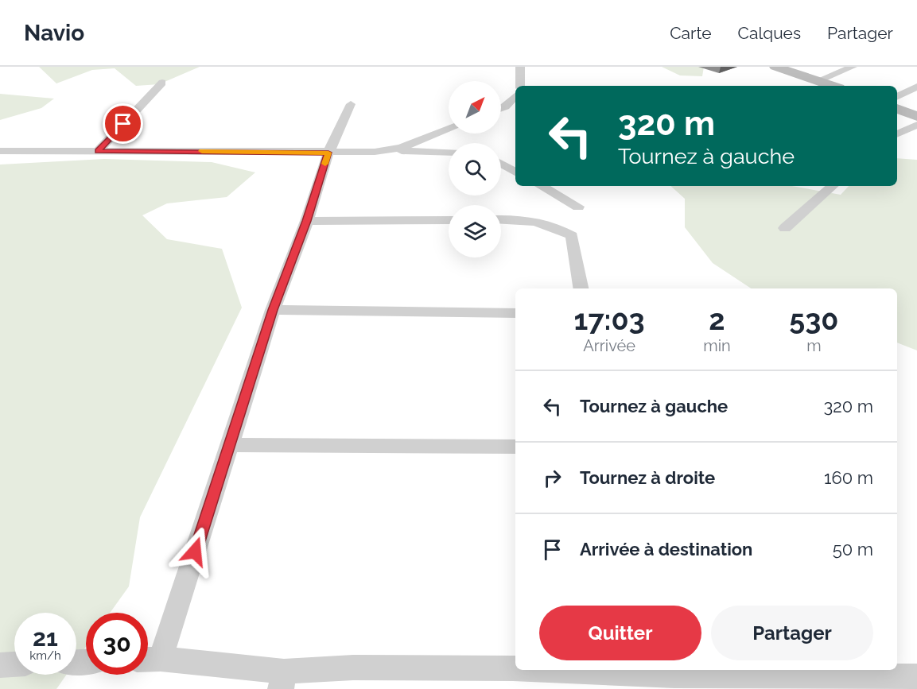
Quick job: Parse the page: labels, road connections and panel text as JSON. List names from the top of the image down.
{
  "north": "top right",
  "page": {
    "header": "Navio",
    "nav": ["Carte", "Calques", "Partager"],
    "turn": ["320 m", "Tournez à gauche"],
    "eta": [
      "17:03",
      "Arrivée",
      "2",
      "min",
      "530",
      "m"
    ],
    "list": [
      {
        "name": "Tournez à gauche",
        "value": "320 m"
      },
      {
        "name": "Tournez à droite",
        "value": "160 m"
      },
      {
        "name": "Arrivée à destination",
        "value": "50 m"
      }
    ],
    "buttons": ["Quitter", "Partager"],
    "speed": "21 km/h",
    "limit": "30"
  }
}
